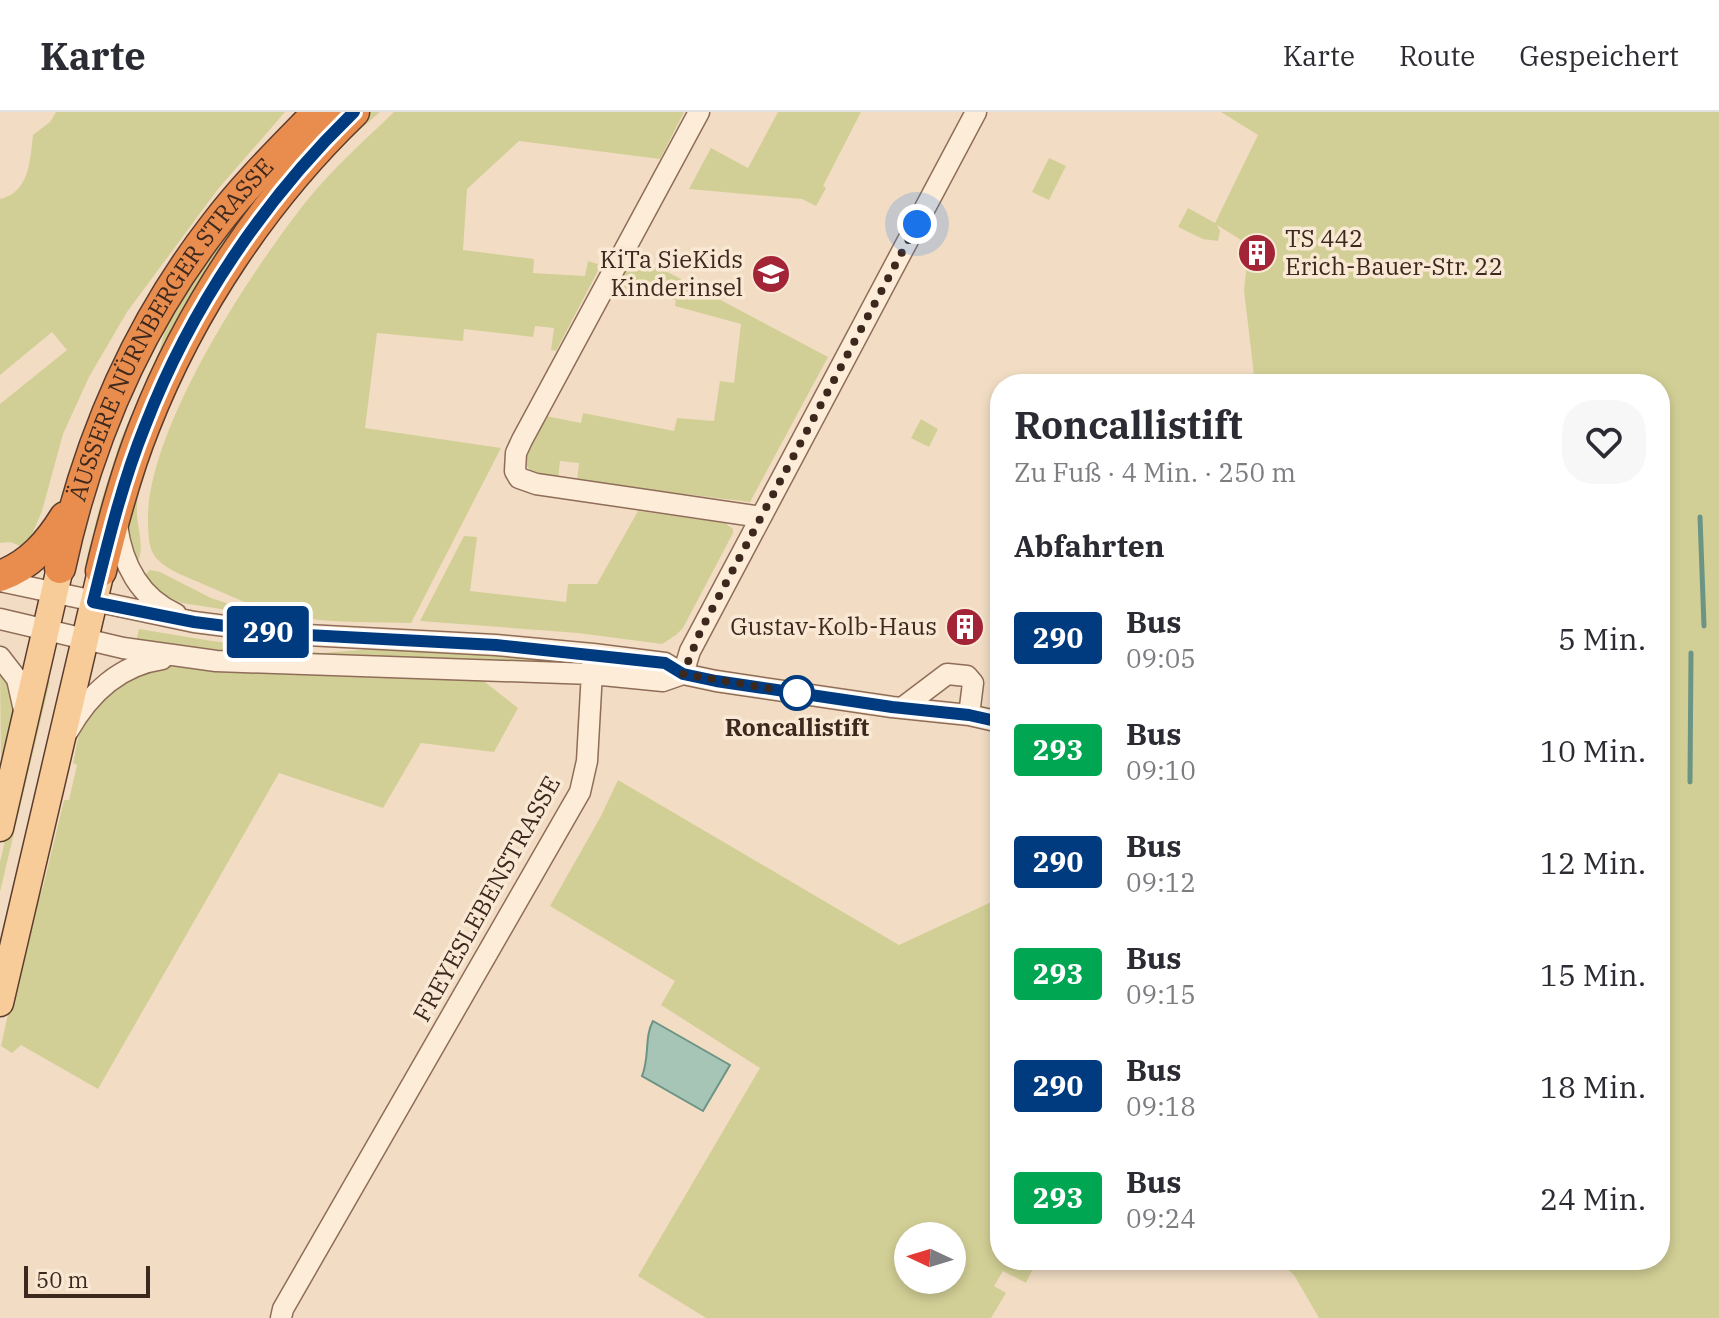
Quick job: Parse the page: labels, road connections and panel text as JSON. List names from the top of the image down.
{
  "streets": {
    "highway": ["ÄUSSERE NÜRNBERGER STRASSE"],
    "street": ["FREYESLEBENSTRASSE"]
  },
  "places": {
    "building": ["TS 442 Erich-Bauer-Str. 22", "Gustav-Kolb-Haus"],
    "school or university": ["KiTa SieKids Kinderinsel"],
    "other": ["Roncallistift"]
  },
  "lines": ["bus line 290"],
  "scale_bar": "50 m",
  "north": "left",
  "page": {
    "header": "Karte",
    "nav": ["Karte", "Route", "Gespeichert"],
    "on_map": "290",
    "heading": [
      ["Roncallistift", "Zu Fuß · 4 Min. · 250 m"],
      "Abfahrten"
    ],
    "list": [
      {
        "mark": "290",
        "name": "Bus",
        "note": "09:05",
        "value": "5 Min."
      },
      {
        "mark": "293",
        "name": "Bus",
        "note": "09:10",
        "value": "10 Min."
      },
      {
        "mark": "290",
        "name": "Bus",
        "note": "09:12",
        "value": "12 Min."
      },
      {
        "mark": "293",
        "name": "Bus",
        "note": "09:15",
        "value": "15 Min."
      },
      {
        "mark": "290",
        "name": "Bus",
        "note": "09:18",
        "value": "18 Min."
      },
      {
        "mark": "293",
        "name": "Bus",
        "note": "09:24",
        "value": "24 Min."
      }
    ],
    "scale": "50 m"
  }
}
